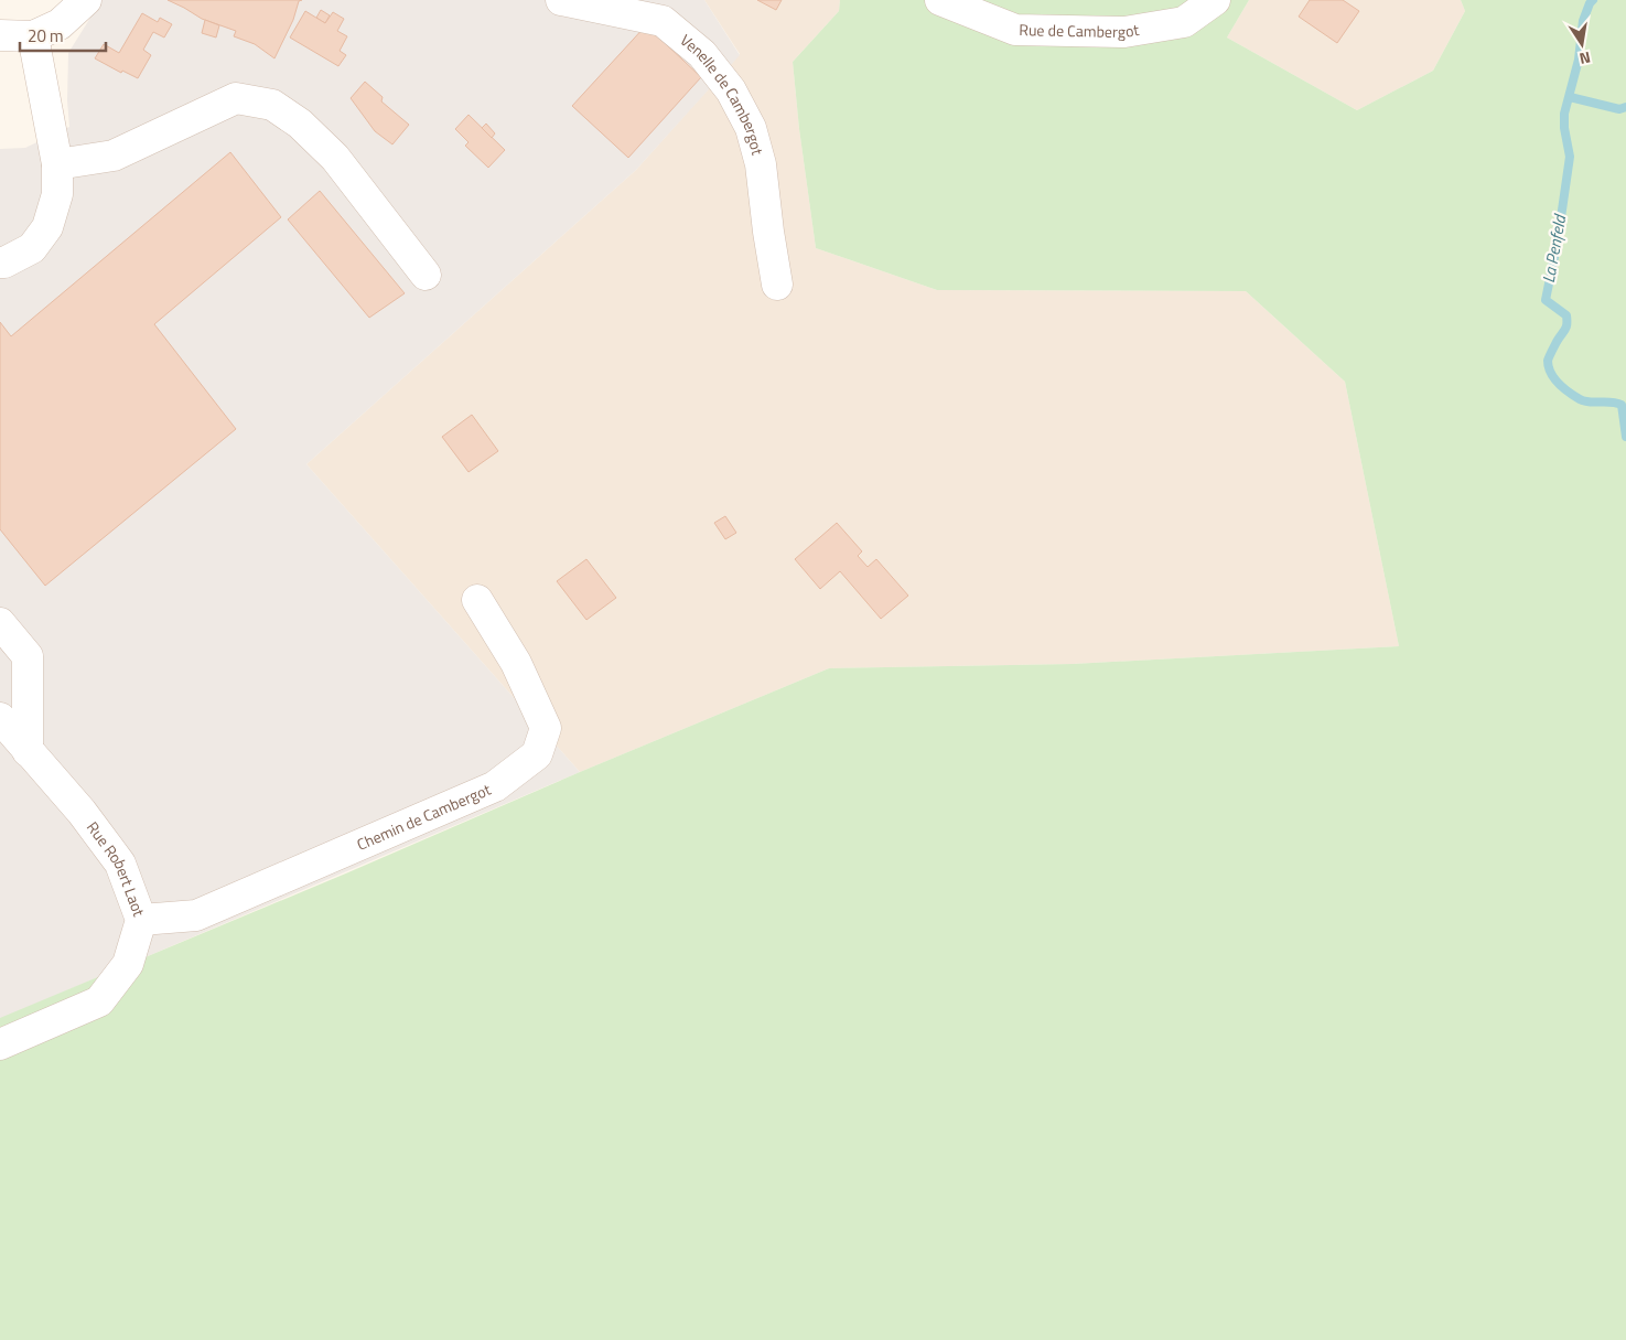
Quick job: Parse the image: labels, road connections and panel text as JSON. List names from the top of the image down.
{
  "streets": {
    "street": [
      "Rue de Cambergot",
      "Venelle de Cambergot",
      "Chemin de Cambergot",
      "Rue Robert Laot"
    ]
  },
  "crossings": [
    ["Chemin de Cambergot", "Rue Robert Laot"]
  ],
  "water": ["La Penfeld"],
  "scale_bar": "20 m",
  "north": "bottom"
}
